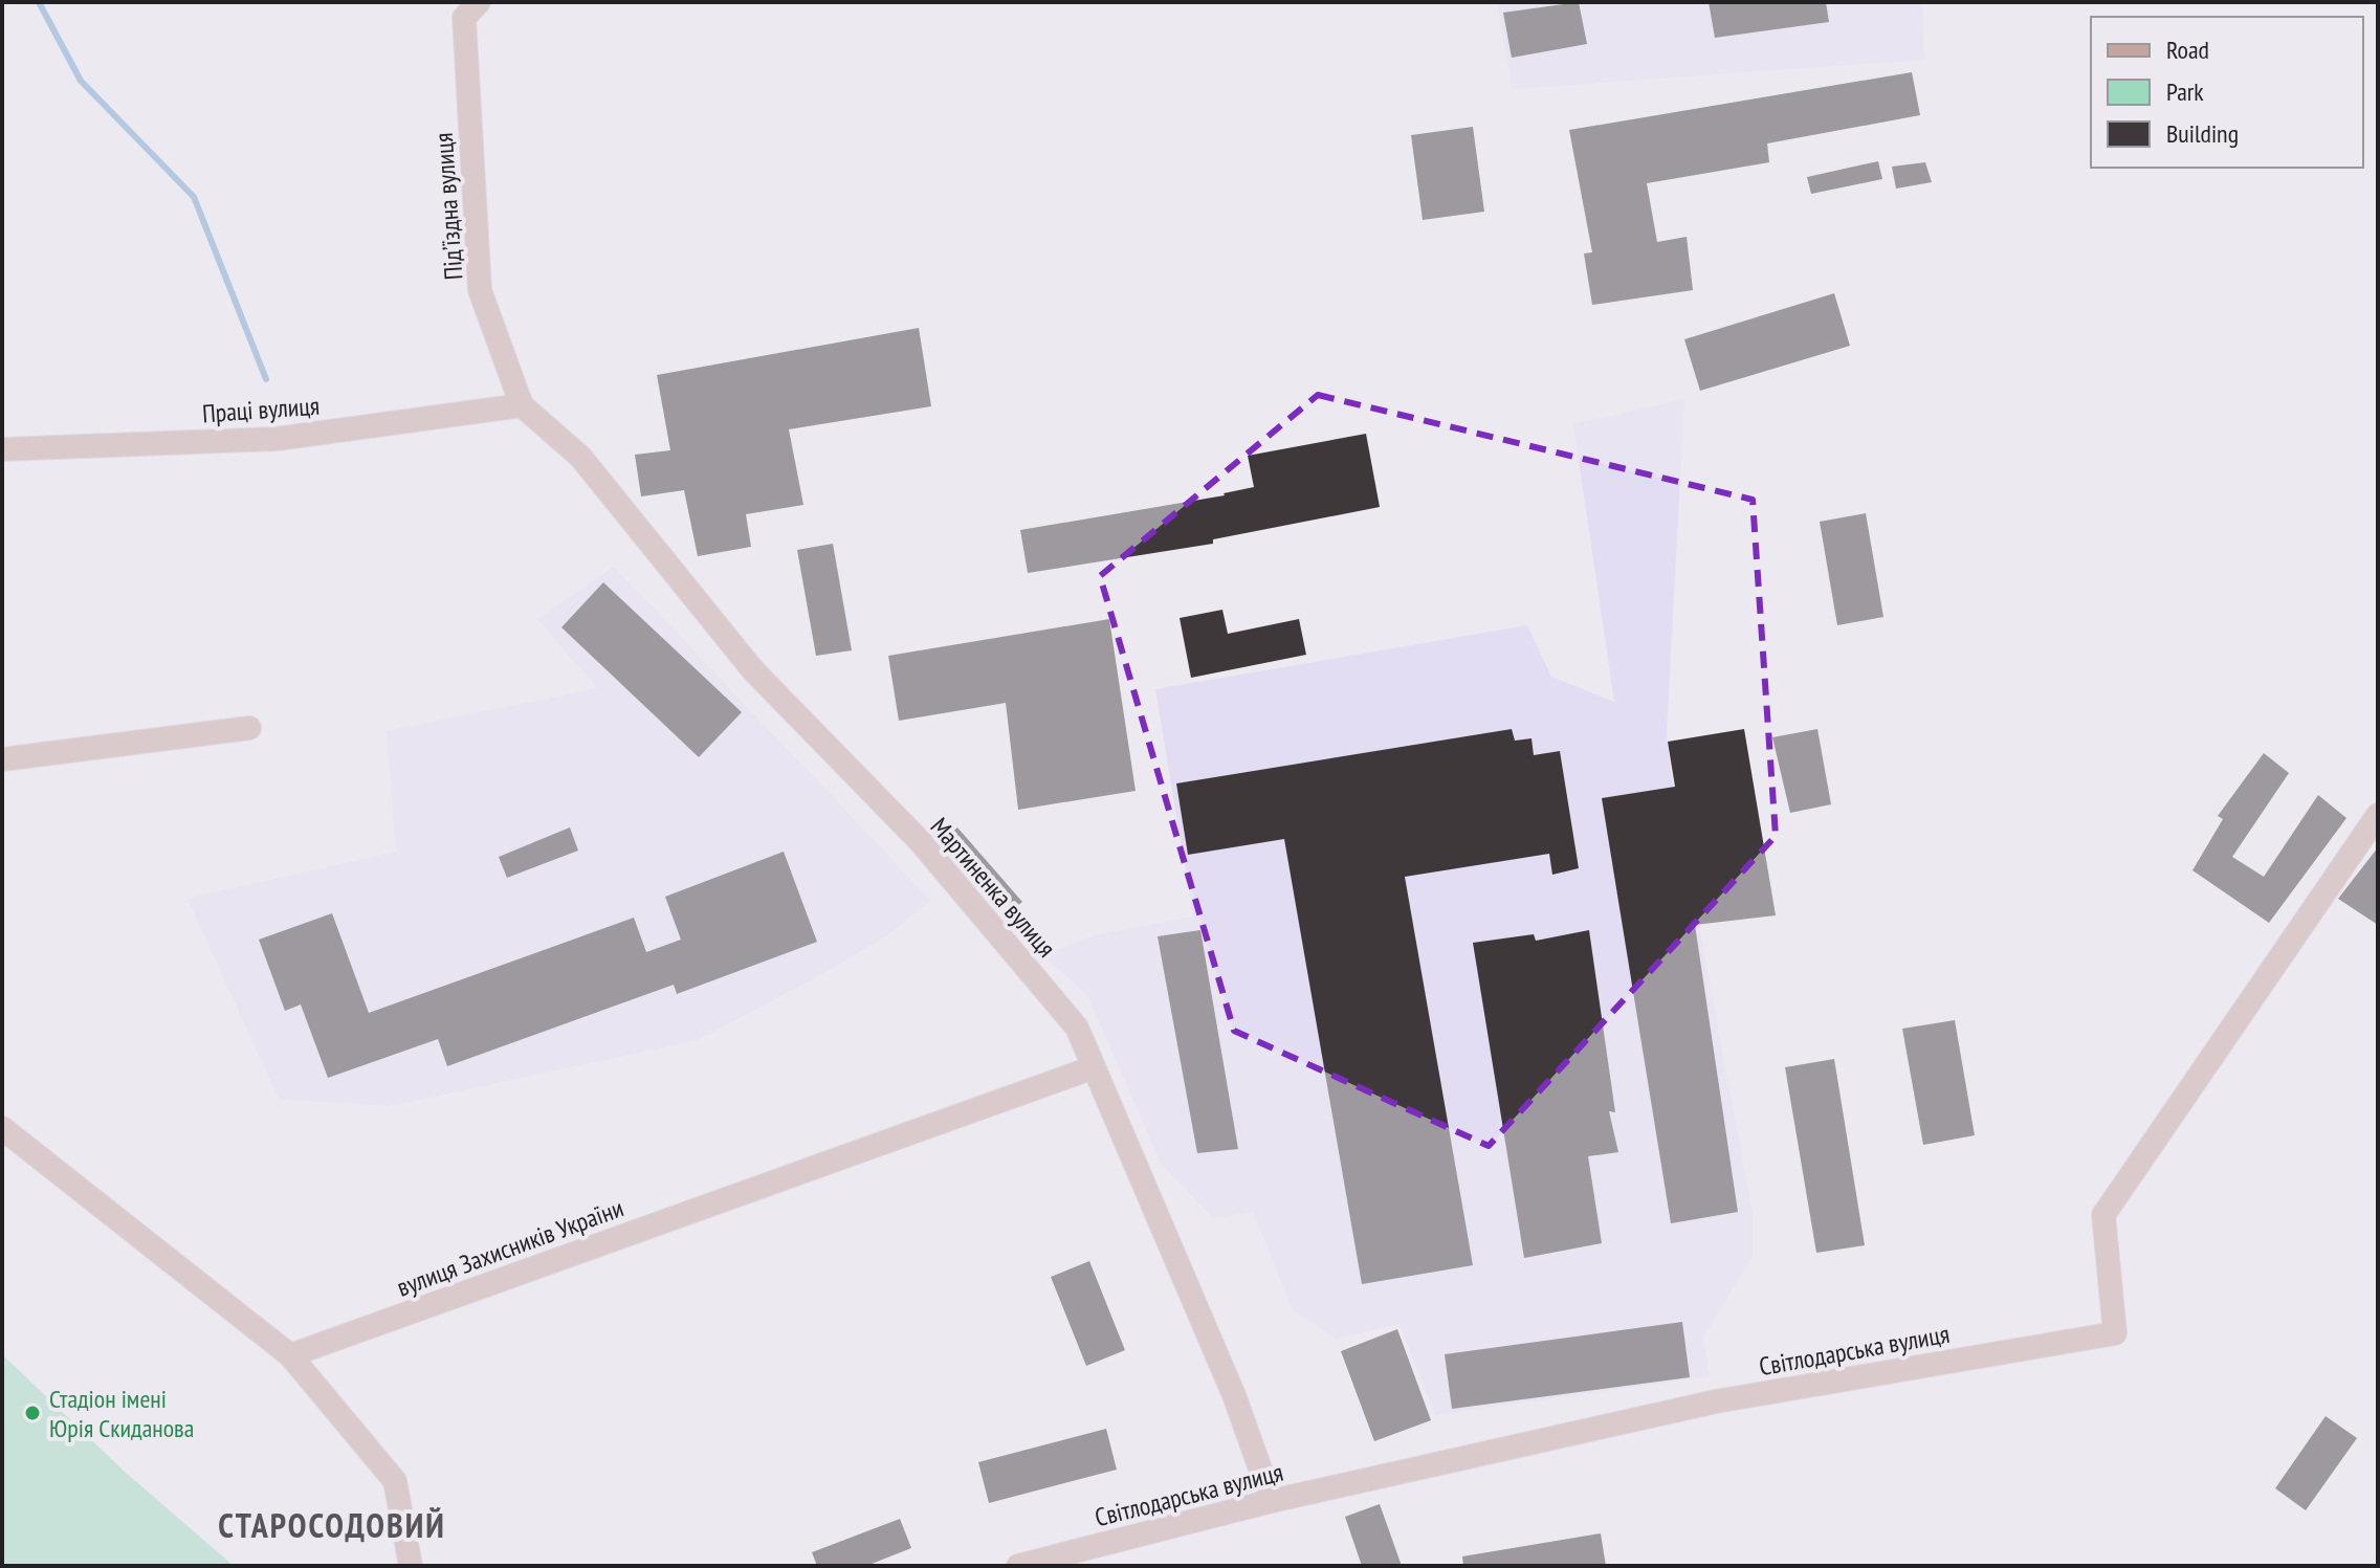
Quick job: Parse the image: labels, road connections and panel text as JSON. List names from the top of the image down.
{
  "streets": {
    "street": [
      "Під’їздна вулиця",
      "Праці вулиця",
      "Мартиненка вулиця",
      "вулиця Захисників України",
      "Світлодарська вулиця"
    ]
  },
  "crossings": [
    ["Під’їздна вулиця", "Праці вулиця"],
    ["Під’їздна вулиця", "Мартиненка вулиця"],
    ["Праці вулиця", "Мартиненка вулиця"],
    ["Мартиненка вулиця", "вулиця Захисників України"],
    ["Мартиненка вулиця", "Світлодарська вулиця"]
  ],
  "districts": ["СТАРОСОДОВИЙ"],
  "places": ["Стадiон імені Юрія Скиданова"],
  "legend": ["Road", "Park", "Building"]
}
